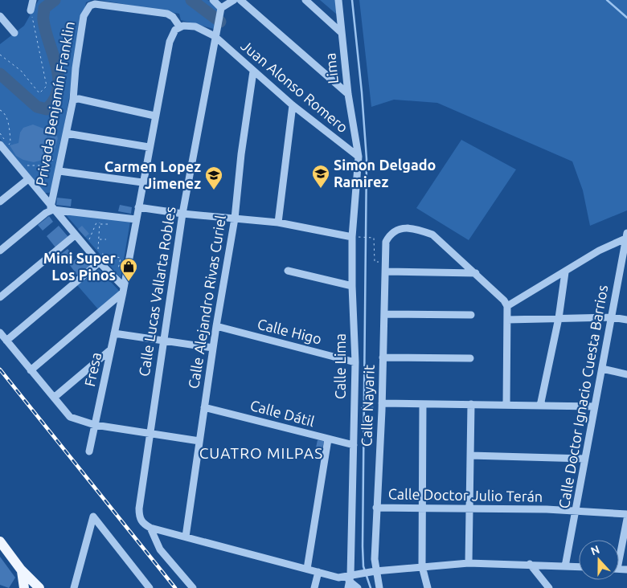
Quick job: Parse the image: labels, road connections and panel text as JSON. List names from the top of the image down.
{
  "streets": {
    "street": [
      "Lima",
      "Juan Alonso Romero",
      "Privada Benjamín Franklin",
      "Calle Lucas Vallarta Robles",
      "Calle Alejandro Rivas Curiel",
      "Calle Higo",
      "Calle Lima",
      "Fresa",
      "Calle Doctor Ignacio Cuesta Barrios",
      "Calle Nayarit",
      "Calle Dátil",
      "Calle Doctor Julio Terán"
    ]
  },
  "crossings": [
    ["Lima", "Juan Alonso Romero"],
    ["Lima", "Calle Lima"],
    ["Juan Alonso Romero", "Privada Benjamín Franklin"],
    ["Juan Alonso Romero", "Calle Lucas Vallarta Robles"],
    ["Juan Alonso Romero", "Calle Alejandro Rivas Curiel"],
    ["Juan Alonso Romero", "Calle Lima"],
    ["Juan Alonso Romero", "Fresa"],
    ["Privada Benjamín Franklin", "Fresa"],
    ["Calle Alejandro Rivas Curiel", "Calle Higo"],
    ["Calle Alejandro Rivas Curiel", "Calle Dátil"],
    ["Calle Higo", "Calle Lima"],
    ["Calle Lima", "Calle Dátil"],
    ["Calle Doctor Ignacio Cuesta Barrios", "Calle Doctor Julio Terán"],
    ["Calle Nayarit", "Calle Doctor Julio Terán"]
  ],
  "districts": ["CUATRO MILPAS"],
  "places": {
    "school or university": ["Simon Delgado Ramirez", "Carmen Lopez Jimenez"],
    "shop": ["Mini Super Los Pinos"]
  },
  "north": "top"
}
